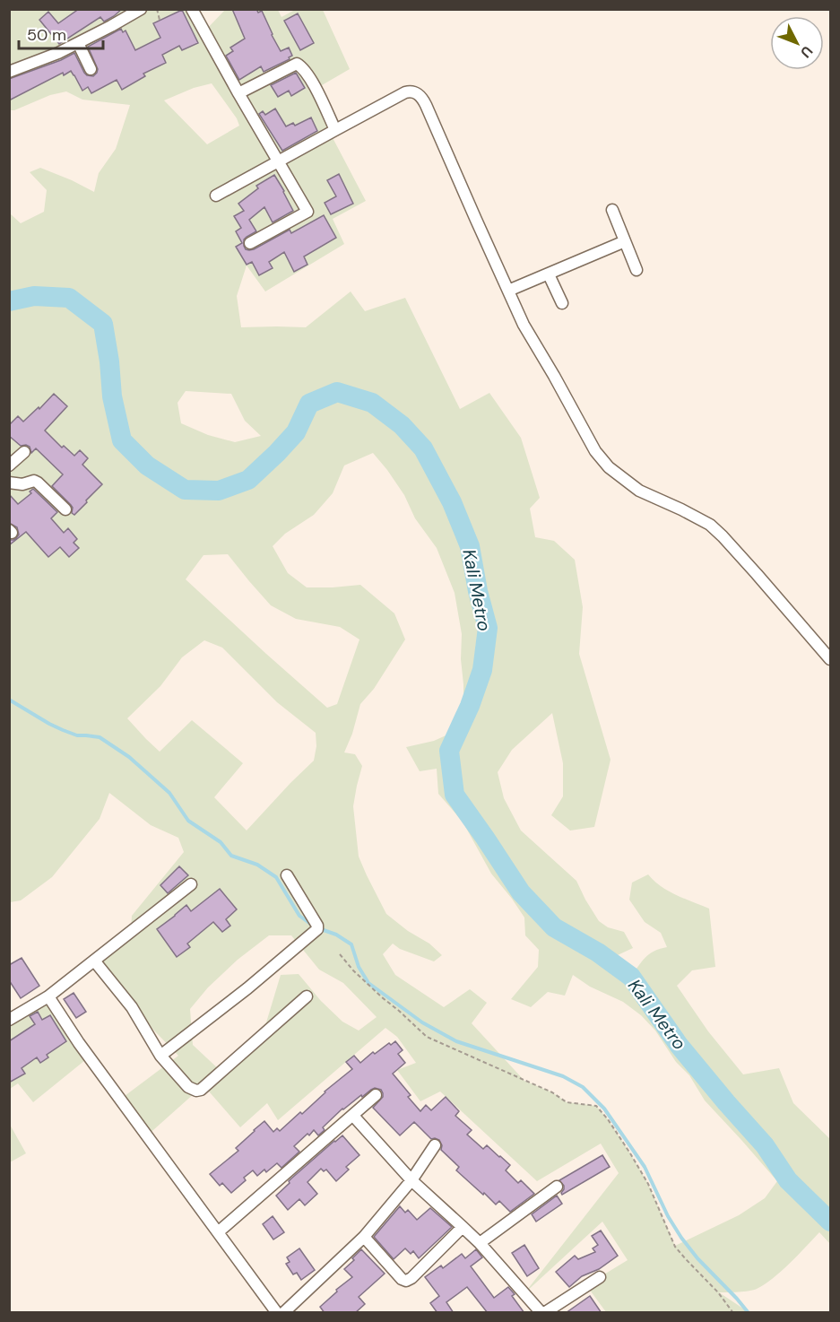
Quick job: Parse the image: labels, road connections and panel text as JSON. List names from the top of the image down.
{
  "water": ["Kali Metro"],
  "scale_bar": "50 m",
  "north": "bottom right"
}
